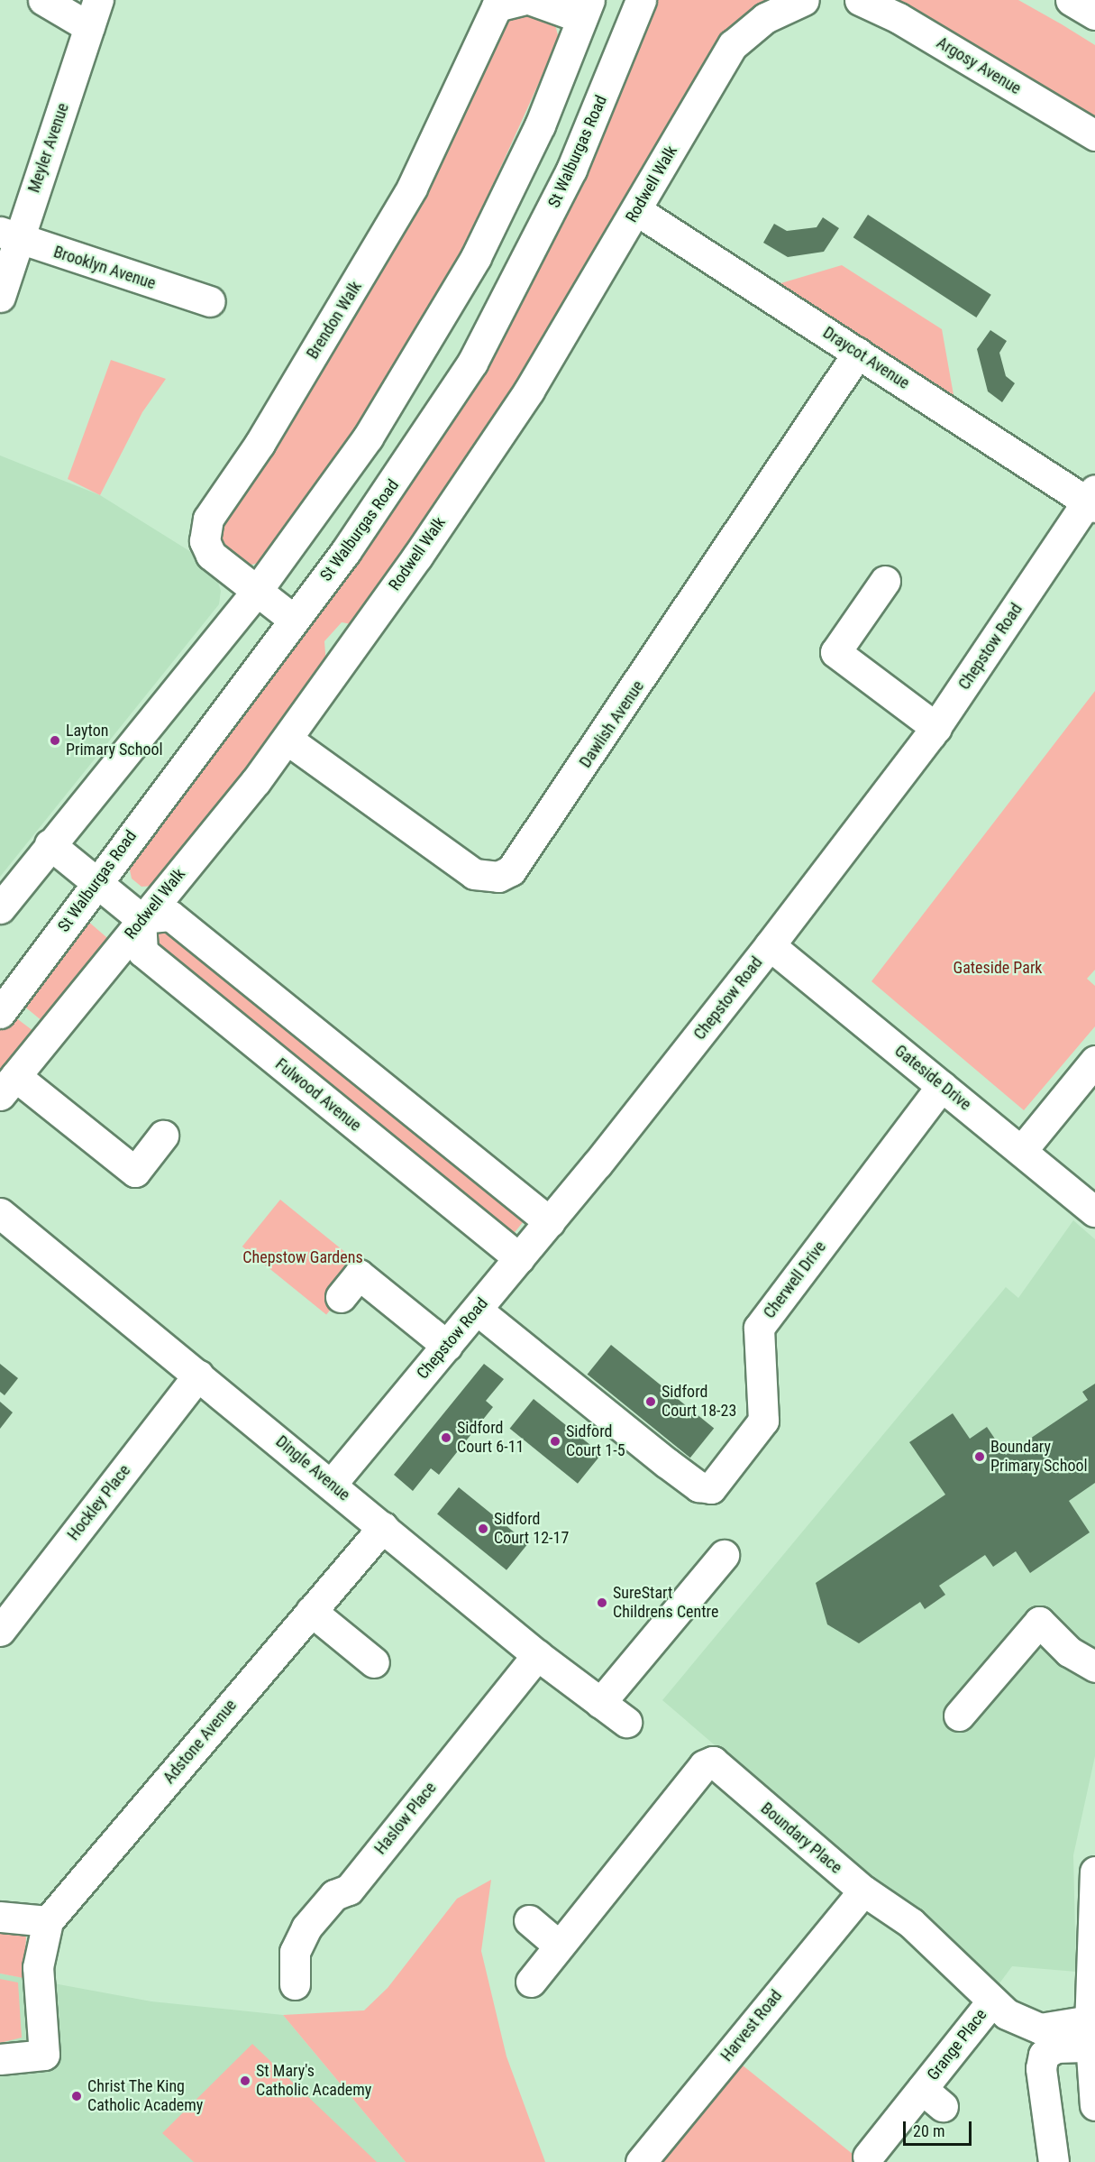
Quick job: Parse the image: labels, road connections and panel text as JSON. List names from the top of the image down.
{
  "streets": {
    "street": [
      "Argosy Avenue",
      "Meyler Avenue",
      "St Walburgas Road",
      "Rodwell Walk",
      "Brooklyn Avenue",
      "Brendon Walk",
      "Draycot Avenue",
      "Chepstow Road",
      "Dawlish Avenue",
      "Gateside Drive",
      "Fulwood Avenue",
      "Cherwell Drive",
      "Dingle Avenue",
      "Hockley Place",
      "Adstone Avenue",
      "Haslow Place",
      "Boundary Place",
      "Harvest Road",
      "Grange Place"
    ]
  },
  "crossings": [
    ["Meyler Avenue", "Brooklyn Avenue"],
    ["St Walburgas Road", "Brendon Walk"],
    ["Rodwell Walk", "Draycot Avenue"],
    ["Rodwell Walk", "Dawlish Avenue"],
    ["Rodwell Walk", "Fulwood Avenue"],
    ["Draycot Avenue", "Chepstow Road"],
    ["Draycot Avenue", "Dawlish Avenue"],
    ["Chepstow Road", "Gateside Drive"],
    ["Chepstow Road", "Fulwood Avenue"],
    ["Chepstow Road", "Cherwell Drive"],
    ["Chepstow Road", "Dingle Avenue"],
    ["Gateside Drive", "Cherwell Drive"],
    ["Dingle Avenue", "Hockley Place"],
    ["Dingle Avenue", "Adstone Avenue"],
    ["Dingle Avenue", "Haslow Place"],
    ["Boundary Place", "Harvest Road"],
    ["Boundary Place", "Grange Place"]
  ],
  "parks": ["Gateside Park", "Chepstow Gardens"],
  "places": [
    "Layton Primary School",
    "Sidford Court 18-23",
    "Sidford Court 6-11",
    "Sidford Court 1-5",
    "Boundary Primary School",
    "Sidford Court 12-17",
    "SureStart Childrens Centre",
    "St Mary's Catholic Academy",
    "Christ The King Catholic Academy"
  ],
  "scale_bar": "20 m"
}
